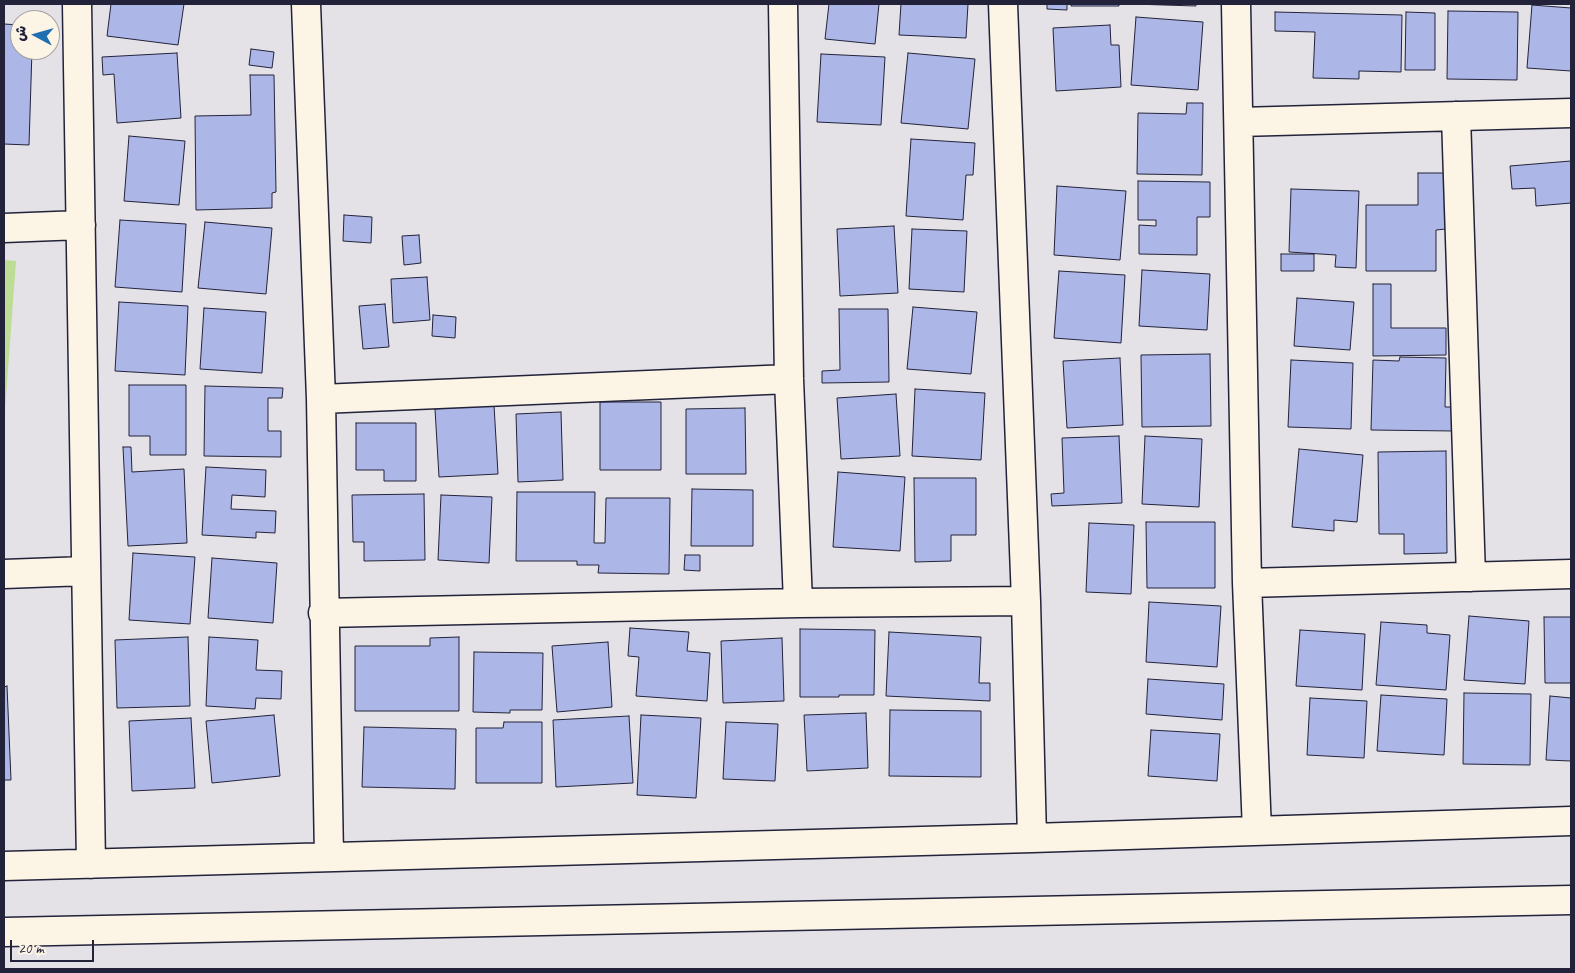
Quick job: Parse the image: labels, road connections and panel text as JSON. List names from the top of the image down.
{
  "scale_bar": "20 m",
  "north": "left"
}
